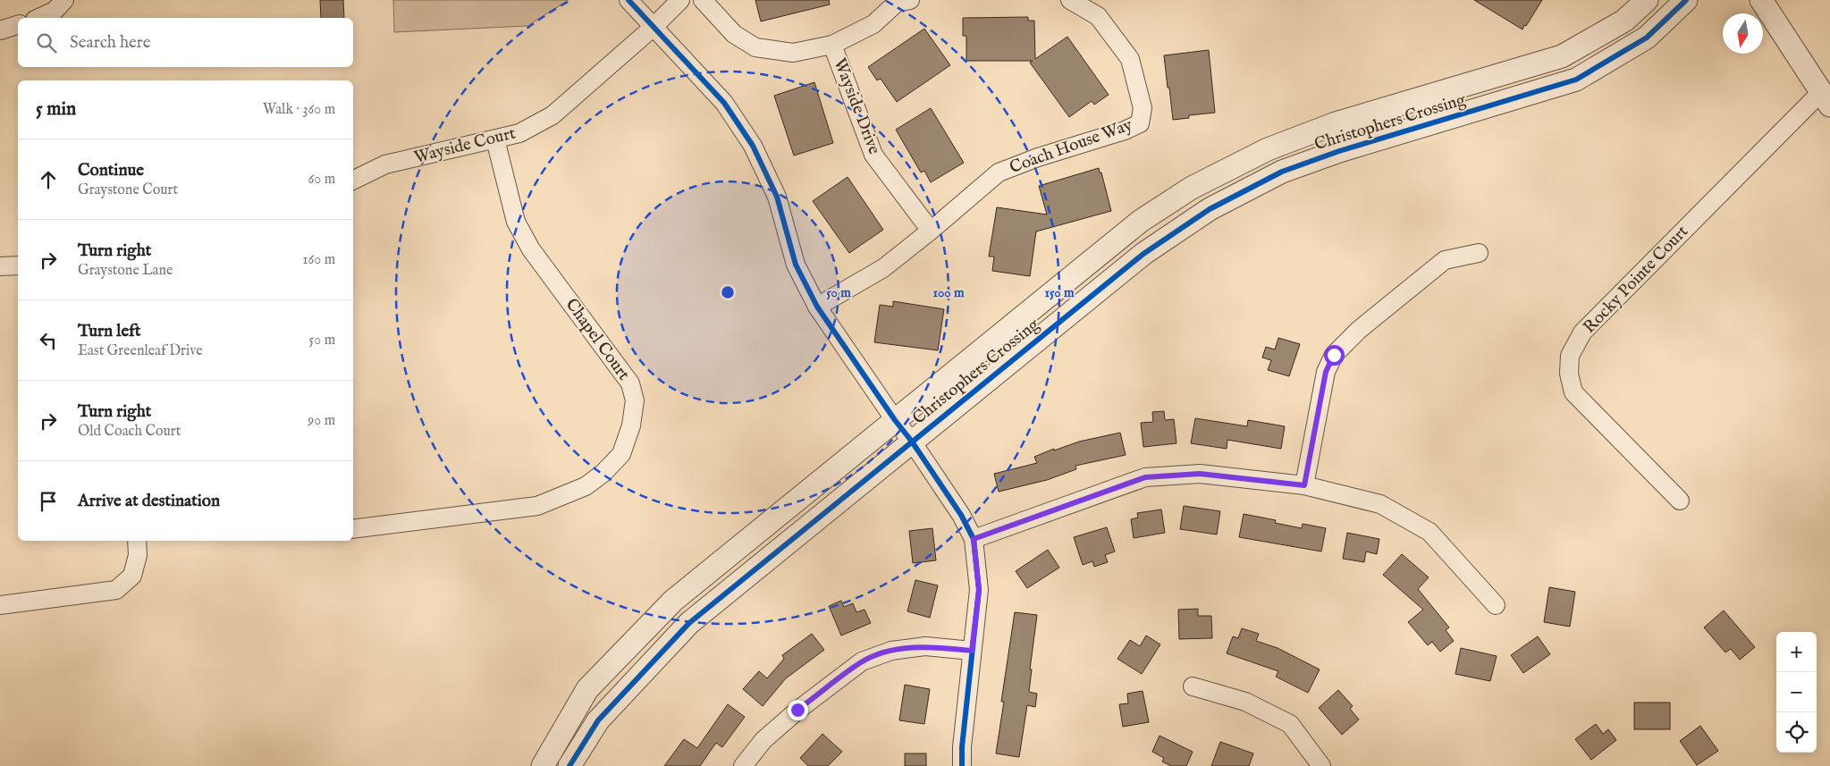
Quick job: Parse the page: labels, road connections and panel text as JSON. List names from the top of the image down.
{
  "streets": {
    "street": [
      "Wayside Drive",
      "Christophers Crossing",
      "Wayside Court",
      "Coach House Way",
      "Rocky Pointe Court",
      "Chapel Court"
    ]
  },
  "crossings": [
    ["Wayside Drive", "Coach House Way"],
    ["Wayside Court", "Chapel Court"]
  ],
  "north": "bottom",
  "page": {
    "search": "Search here",
    "heading": ["5 min", "Walk · 360 m"],
    "list": [
      ["Continue", "Graystone Court", "60 m"],
      ["Turn right", "Graystone Lane", "160 m"],
      ["Turn left", "East Greenleaf Drive", "50 m"],
      ["Turn right", "Old Coach Court", "90 m"],
      "Arrive at destination"
    ],
    "map_buttons": ["+", "−"]
  },
  "rings": ["50 m", "100 m", "150 m"]
}
